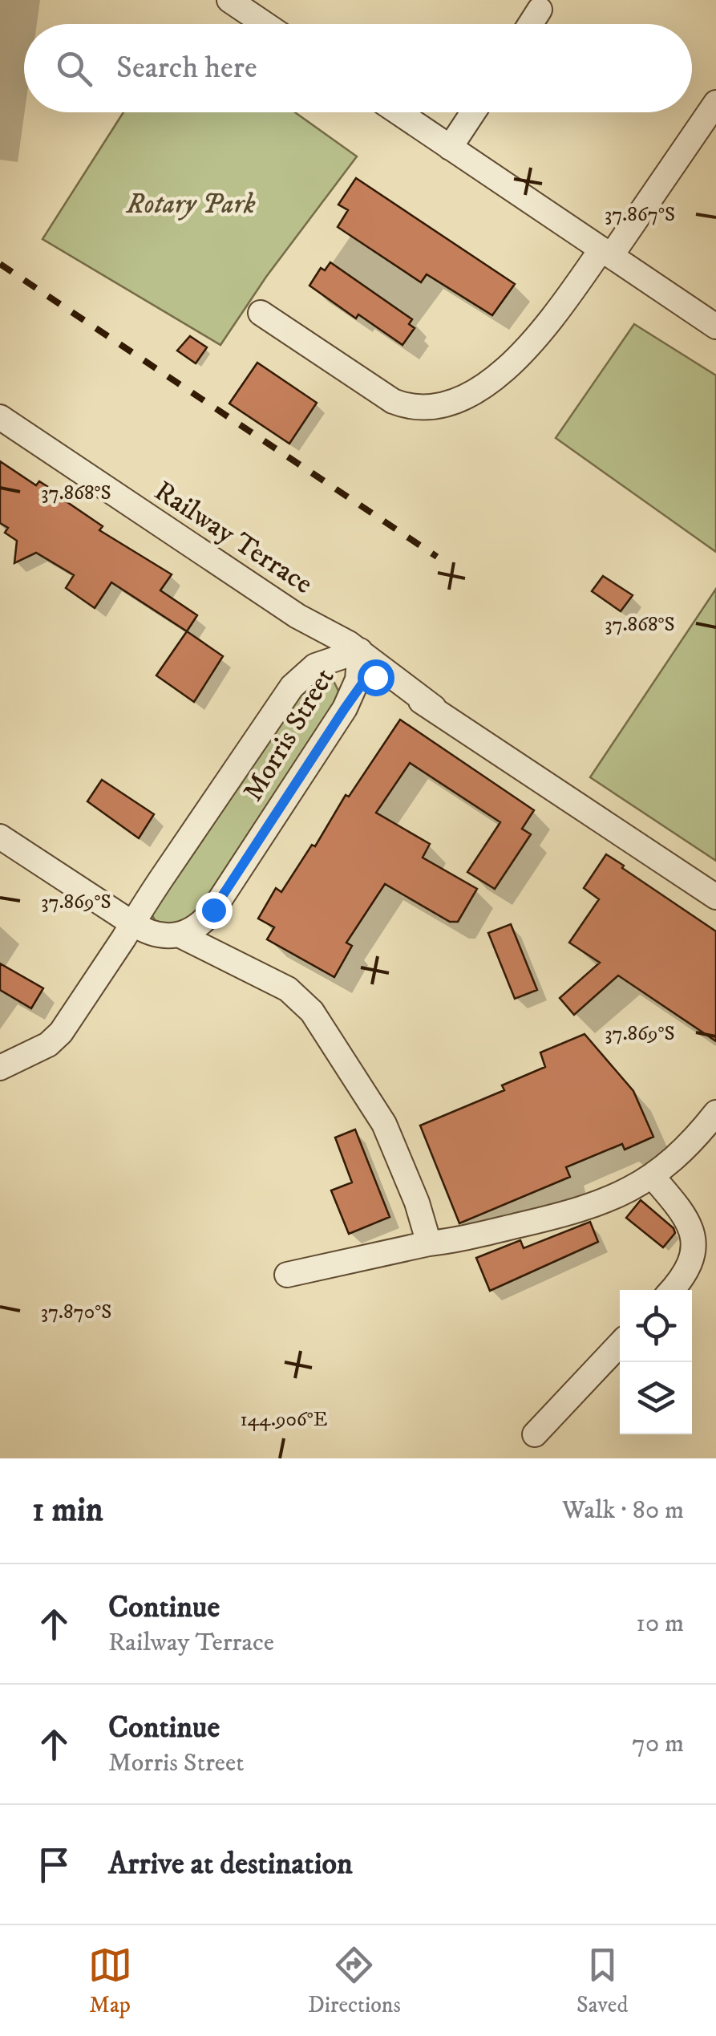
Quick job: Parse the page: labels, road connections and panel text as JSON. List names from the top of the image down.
{
  "streets": {
    "street": ["Railway Terrace", "Morris Street"]
  },
  "crossings": [
    ["Railway Terrace", "Morris Street"]
  ],
  "parks": ["Rotary Park"],
  "page": {
    "search": "Search here",
    "heading": ["1 min", "Walk · 80 m"],
    "list": [
      ["Continue", "Railway Terrace", "10 m"],
      ["Continue", "Morris Street", "70 m"],
      "Arrive at destination"
    ],
    "nav": ["Map", "Directions", "Saved"]
  },
  "coordinates": [
    "37.867°S",
    "37.868°S",
    "37.869°S",
    "37.870°S",
    "144.906°E"
  ]
}
